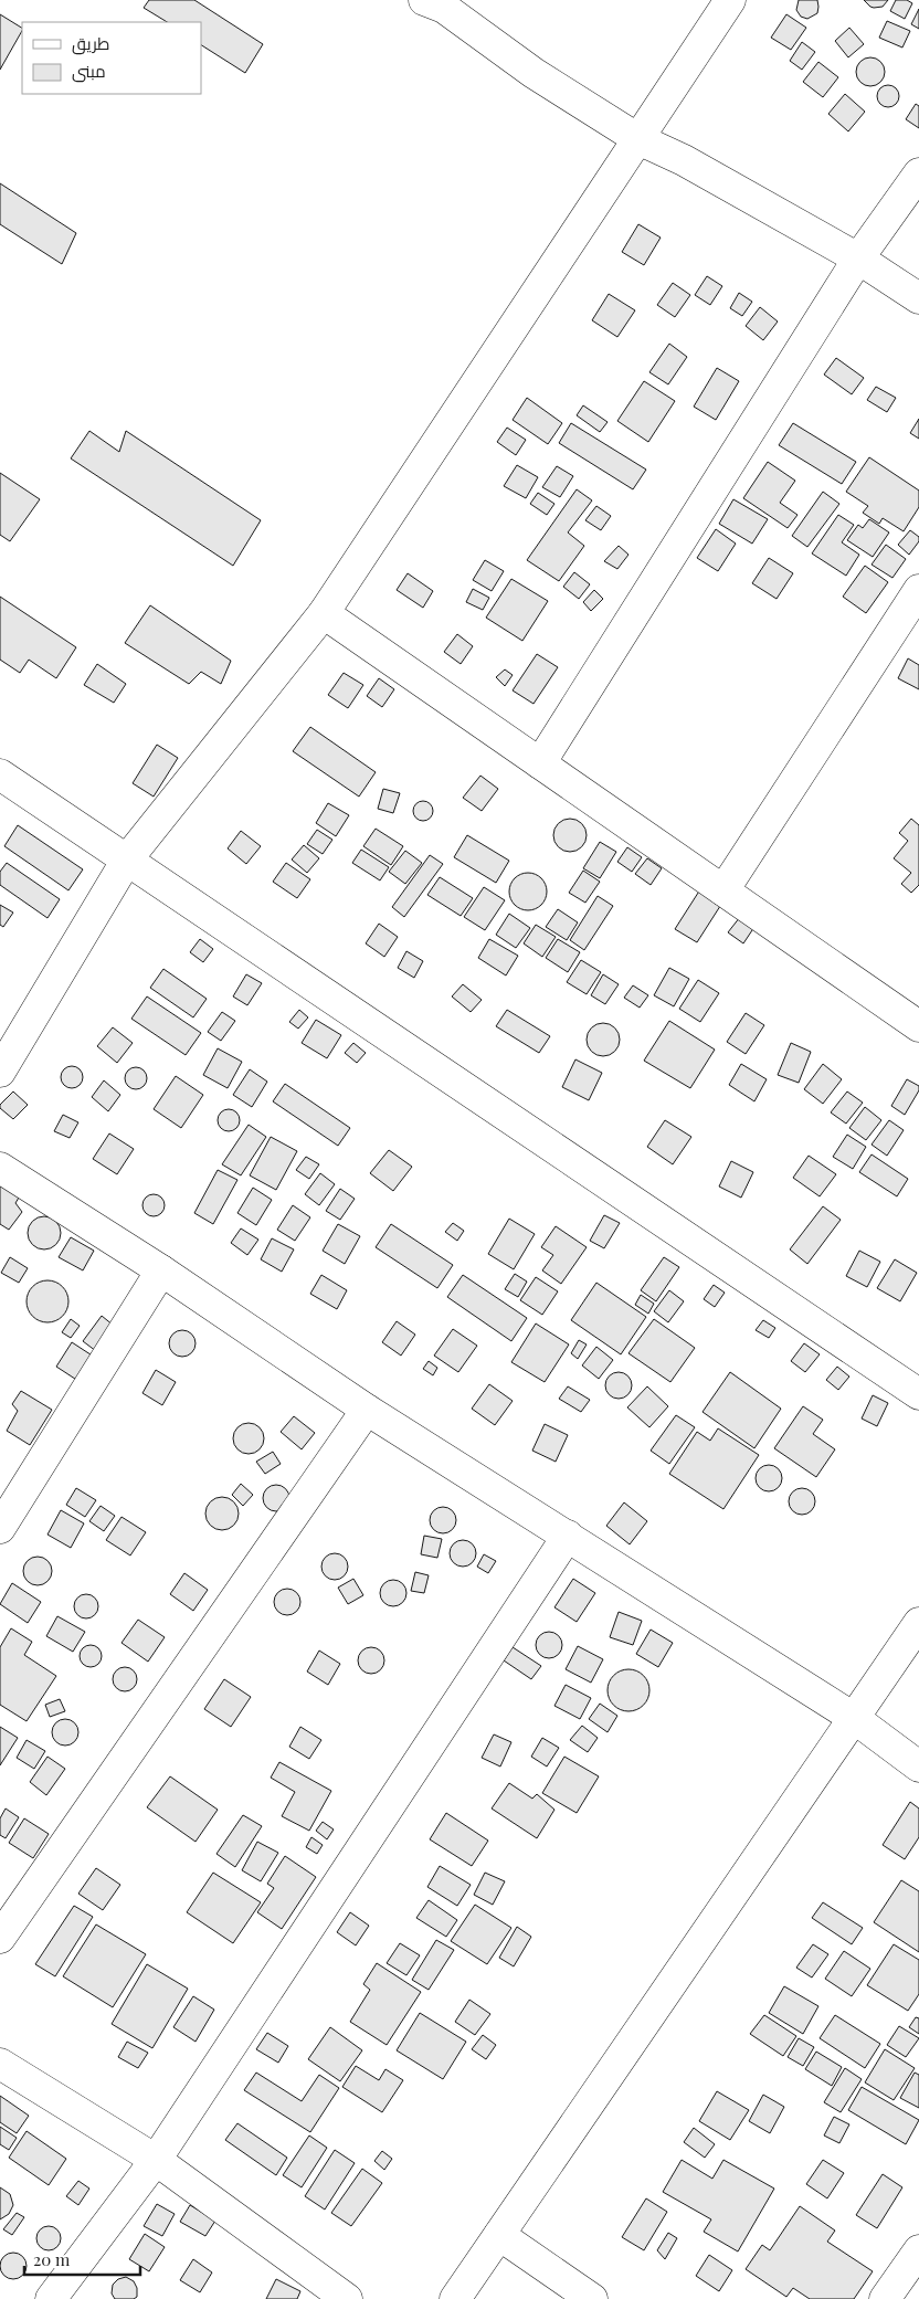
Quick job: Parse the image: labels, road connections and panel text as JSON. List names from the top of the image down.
{
  "legend": ["طريق", "مبنى"],
  "scale_bar": "20 m"
}
